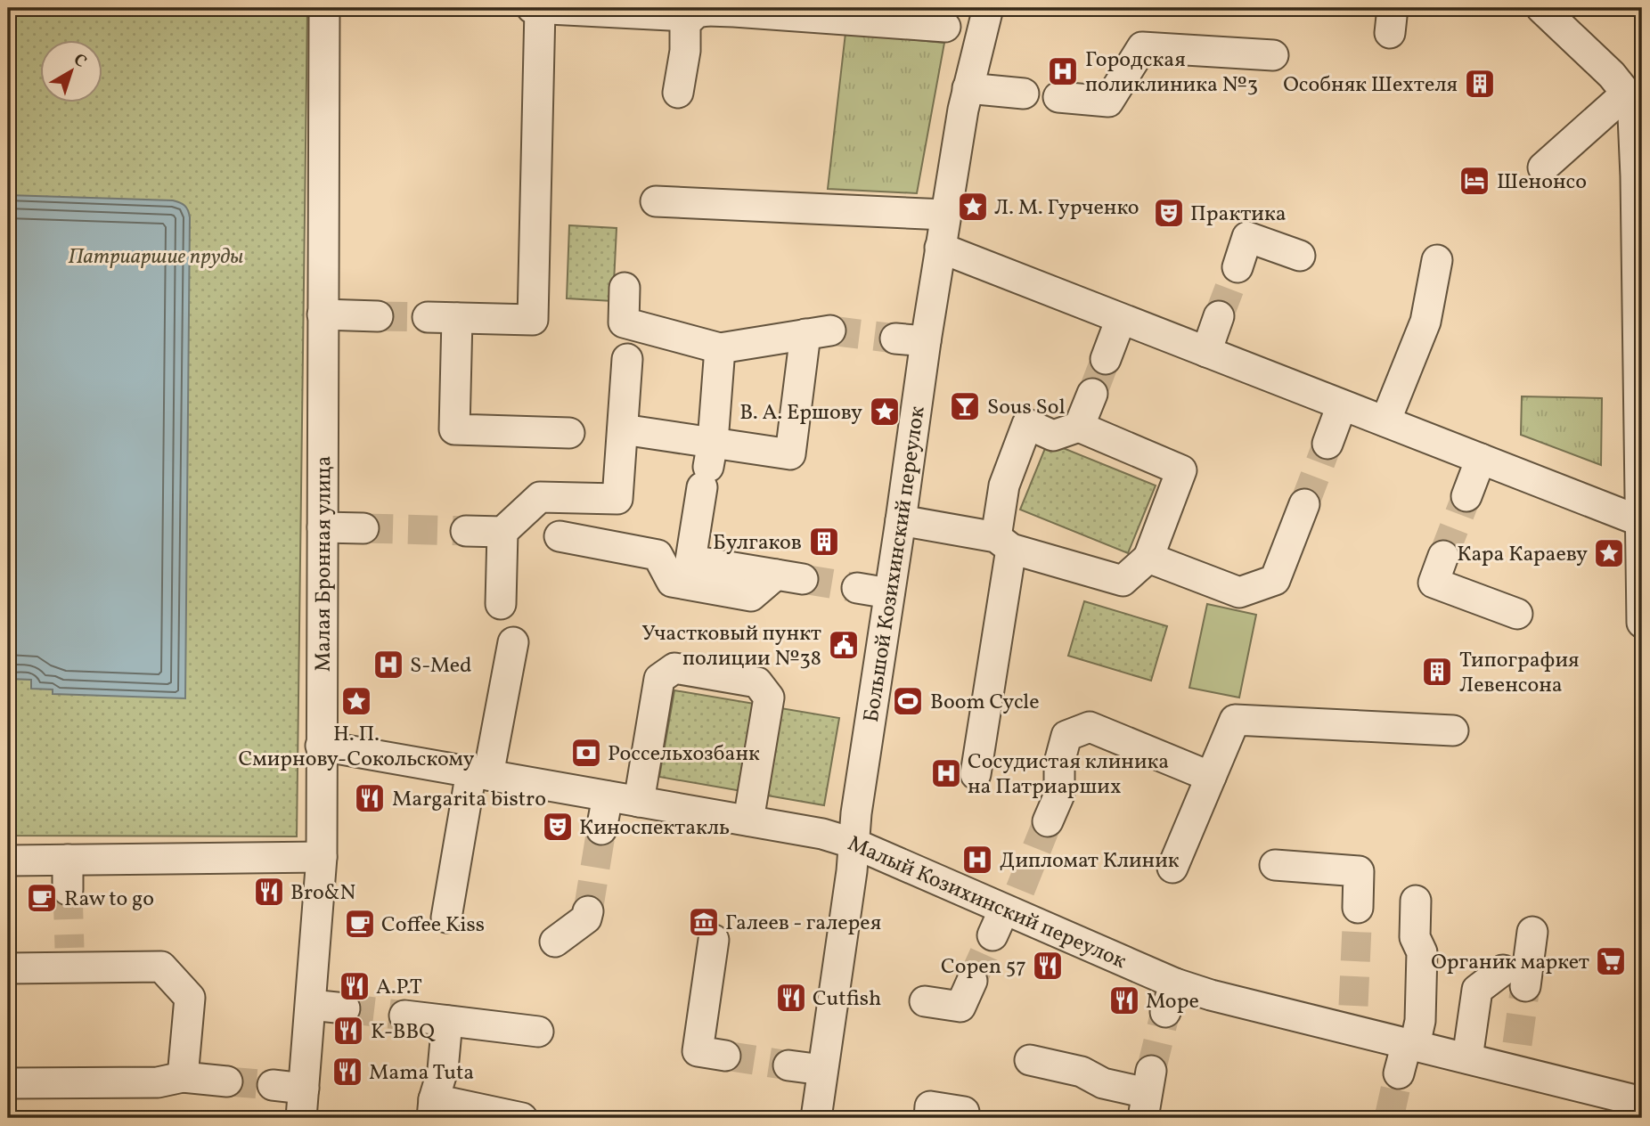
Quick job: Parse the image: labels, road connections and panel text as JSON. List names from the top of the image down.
{
  "streets": {
    "street": ["Малая Бронная улица", "Большой Козихинский переулок", "Малый Козихинский переулок"]
  },
  "crossings": [
    ["Малая Бронная улица", "Малый Козихинский переулок"],
    ["Большой Козихинский переулок", "Малый Козихинский переулок"]
  ],
  "parks": ["Патриаршие пруды"],
  "places": {
    "hospital": [
      "Городская поликлиника №3",
      "S-Med",
      "Сосудистая клиника на Патриарших",
      "Дипломат Клиник"
    ],
    "building": ["Особняк Шехтеля", "Булгаков", "Типография Левенсона"],
    "hotel": ["Шенонсо"],
    "place": [
      "Л. М. Гурченко",
      "В. А. Ершову",
      "Кара Караеву",
      "Н. П. Смирнову-Сокольскому"
    ],
    "theatre": ["Практика", "Киноспектакль"],
    "bar": ["Sous Sol"],
    "public building": ["Участковый пункт полиции №38"],
    "sports": ["Boom Cycle"],
    "bank": ["Россельхозбанк"],
    "restaurant": [
      "Margarita bistro",
      "Bro&N",
      "Copen 57",
      "А.Р.Т",
      "Cutfish",
      "Море",
      "K-BBQ",
      "Mama Tuta"
    ],
    "cafe": ["Raw to go", "Coffee Kiss"],
    "museum": ["Галеев - галерея"],
    "supermarket": ["Органик маркет"]
  },
  "north": "top right"
}
